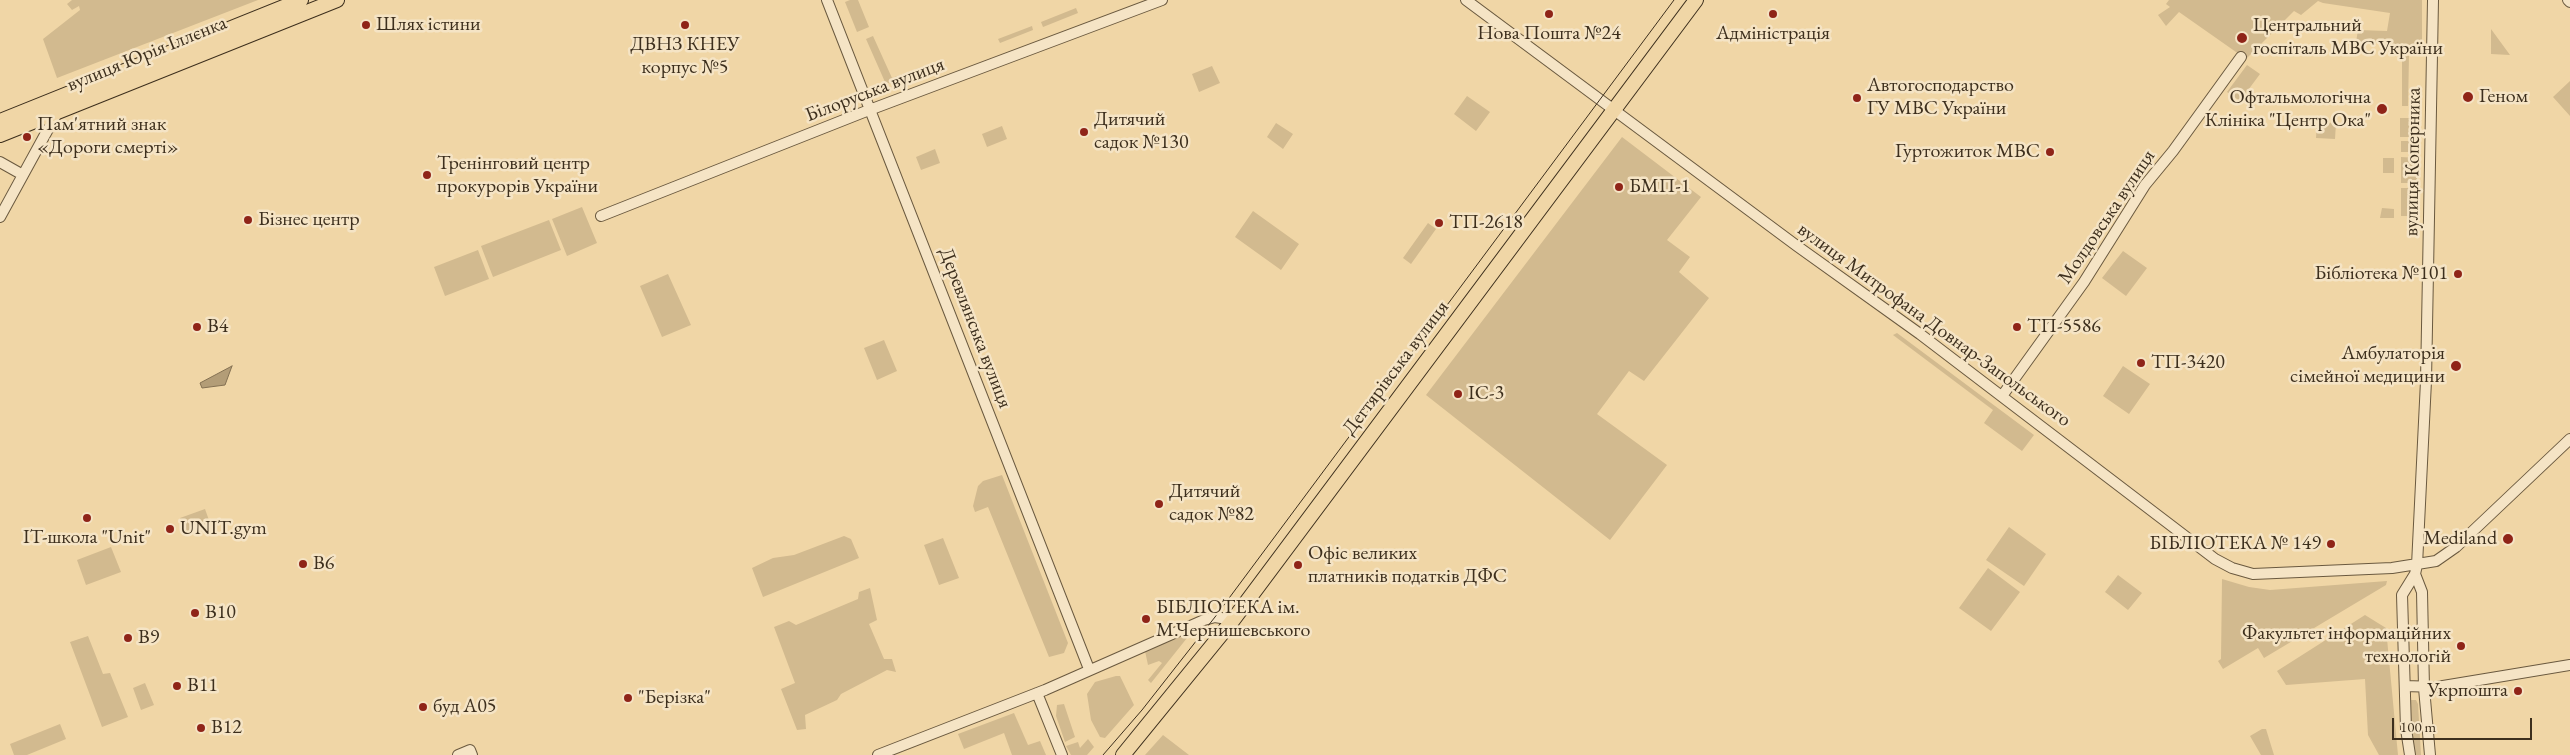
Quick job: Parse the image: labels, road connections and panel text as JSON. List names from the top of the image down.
{
  "streets": {
    "main road": ["вулиця Юрія Іллєнка", "Дегтярівська вулиця"],
    "street": [
      "Білоруська вулиця",
      "вулиця Коперника",
      "Молдовська вулиця",
      "вулиця Митрофана Довнар-Запольського",
      "Деревлянська вулиця"
    ]
  },
  "crossings": [
    ["Білоруська вулиця", "Деревлянська вулиця"],
    ["вулиця Коперника", "вулиця Митрофана Довнар-Запольського"],
    ["Молдовська вулиця", "вулиця Митрофана Довнар-Запольського"],
    ["вулиця Митрофана Довнар-Запольського", "Дегтярівська вулиця"]
  ],
  "places": [
    "Нова Пошта №24",
    "Адміністрація",
    "Шлях істини",
    "ДВНЗ КНЕУ корпус №5",
    "Центральний госпіталь МВС України",
    "Геном",
    "Автогосподарство ГУ МВС України",
    "Офтальмологічна Клініка \"Центр Ока\"",
    "Дитячий садок №130",
    "Пам'ятний знак «Дороги смерті»",
    "Гуртожиток МВС",
    "Тренінговий центр прокурорів України",
    "БМП-1",
    "Бізнес центр",
    "ТП-2618",
    "Бібліотека №101",
    "B4",
    "ТП-5586",
    "ТП-3420",
    "Амбулаторія сімейної медицини",
    "ІС-3",
    "Дитячий садок №82",
    "IT-школа \"Unit\"",
    "UNIT.gym",
    "Mediland",
    "БІБЛІОТЕКА № 149",
    "B6",
    "Офіс великих платників податків ДФС",
    "B10",
    "БІБЛІОТЕКА ім. М.Чернишевського",
    "B9",
    "Факультет інформаційних технологій",
    "B11",
    "Укрпошта",
    "\"Берізка\"",
    "буд А05",
    "B12"
  ],
  "scale_bar": "100 m"
}
